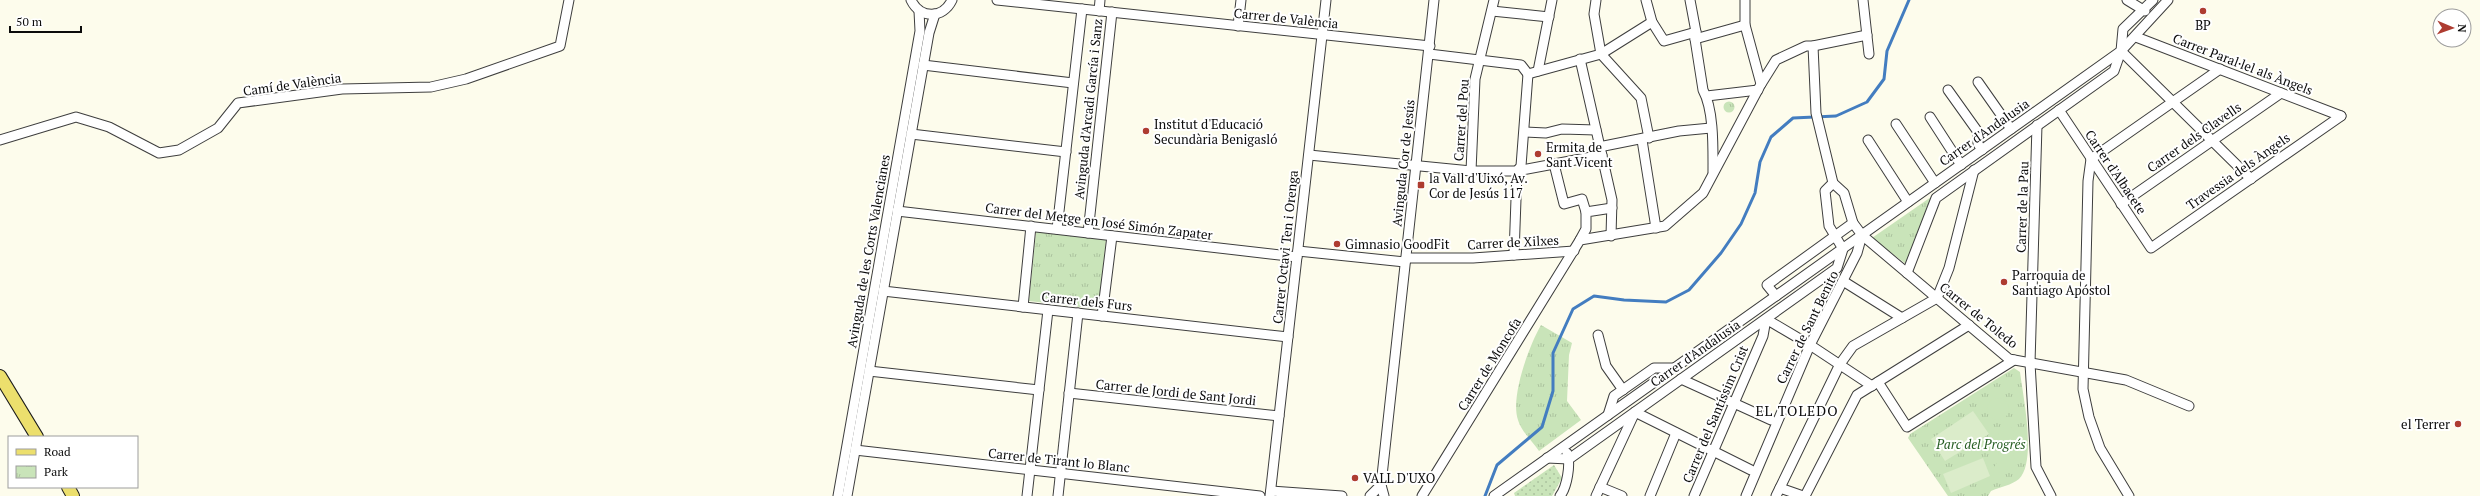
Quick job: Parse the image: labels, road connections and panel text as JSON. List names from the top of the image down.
{
  "streets": {
    "street": [
      "Carrer de València",
      "Carrer Paral·lel als Àngels",
      "Camí de València",
      "Avinguda d'Arcadi García i Sanz",
      "Carrer del Pou",
      "Carrer d'Andalusia",
      "Carrer dels Clavells",
      "Avinguda Cor de Jesús",
      "Travessia dels Àngels",
      "Carrer d'Albacete",
      "Carrer de la Pau",
      "Carrer del Metge en José Simón Zapater",
      "Carrer de Xilxes",
      "Carrer Octavi Ten i Orenga",
      "Avinguda de les Corts Valencianes",
      "Carrer dels Furs",
      "Carrer de Toledo",
      "Carrer de Sant Benito",
      "Carrer de Moncofa",
      "Carrer de Jordi de Sant Jordi",
      "Carrer del Santíssim Crist",
      "Carrer de Tirant lo Blanc"
    ]
  },
  "crossings": [
    ["Carrer de València", "Avinguda d'Arcadi García i Sanz"],
    ["Carrer de València", "Carrer del Pou"],
    ["Carrer de València", "Avinguda Cor de Jesús"],
    ["Carrer de València", "Carrer Octavi Ten i Orenga"],
    ["Carrer Paral·lel als Àngels", "Carrer d'Andalusia"],
    ["Carrer Paral·lel als Àngels", "Carrer dels Clavells"],
    ["Carrer Paral·lel als Àngels", "Travessia dels Àngels"],
    ["Avinguda d'Arcadi García i Sanz", "Carrer del Metge en José Simón Zapater"],
    ["Carrer d'Andalusia", "Carrer d'Albacete"],
    ["Carrer d'Andalusia", "Carrer de la Pau"],
    ["Carrer d'Andalusia", "Carrer de Toledo"],
    ["Carrer d'Andalusia", "Carrer de Sant Benito"],
    ["Carrer d'Andalusia", "Carrer del Santíssim Crist"],
    ["Carrer dels Clavells", "Carrer d'Albacete"],
    ["Avinguda Cor de Jesús", "Carrer de Xilxes"],
    ["Travessia dels Àngels", "Carrer d'Albacete"],
    ["Carrer de la Pau", "Carrer de Toledo"],
    ["Carrer del Metge en José Simón Zapater", "Carrer de Xilxes"],
    ["Carrer del Metge en José Simón Zapater", "Carrer Octavi Ten i Orenga"],
    ["Carrer del Metge en José Simón Zapater", "Avinguda de les Corts Valencianes"],
    ["Carrer de Xilxes", "Carrer Octavi Ten i Orenga"],
    ["Carrer de Xilxes", "Carrer de Moncofa"],
    ["Carrer Octavi Ten i Orenga", "Carrer dels Furs"],
    ["Carrer Octavi Ten i Orenga", "Carrer de Jordi de Sant Jordi"],
    ["Avinguda de les Corts Valencianes", "Carrer dels Furs"],
    ["Avinguda de les Corts Valencianes", "Carrer de Tirant lo Blanc"],
    ["Carrer de Toledo", "Carrer de Sant Benito"]
  ],
  "districts": ["EL TOLEDO"],
  "parks": ["Parc del Progrés"],
  "places": {
    "other": [
      "BP",
      "Institut d'Educació Secundària Benigasló",
      "Ermita de Sant Vicent",
      "Gimnasio GoodFit",
      "Parroquia de Santiago Apóstol",
      "el Terrer",
      "VALL D'UXO"
    ],
    "transit": ["la Vall d'Uixó, Av. Cor de Jesús 117"]
  },
  "legend": ["Road", "Park"],
  "scale_bar": "50 m",
  "north": "right"
}
